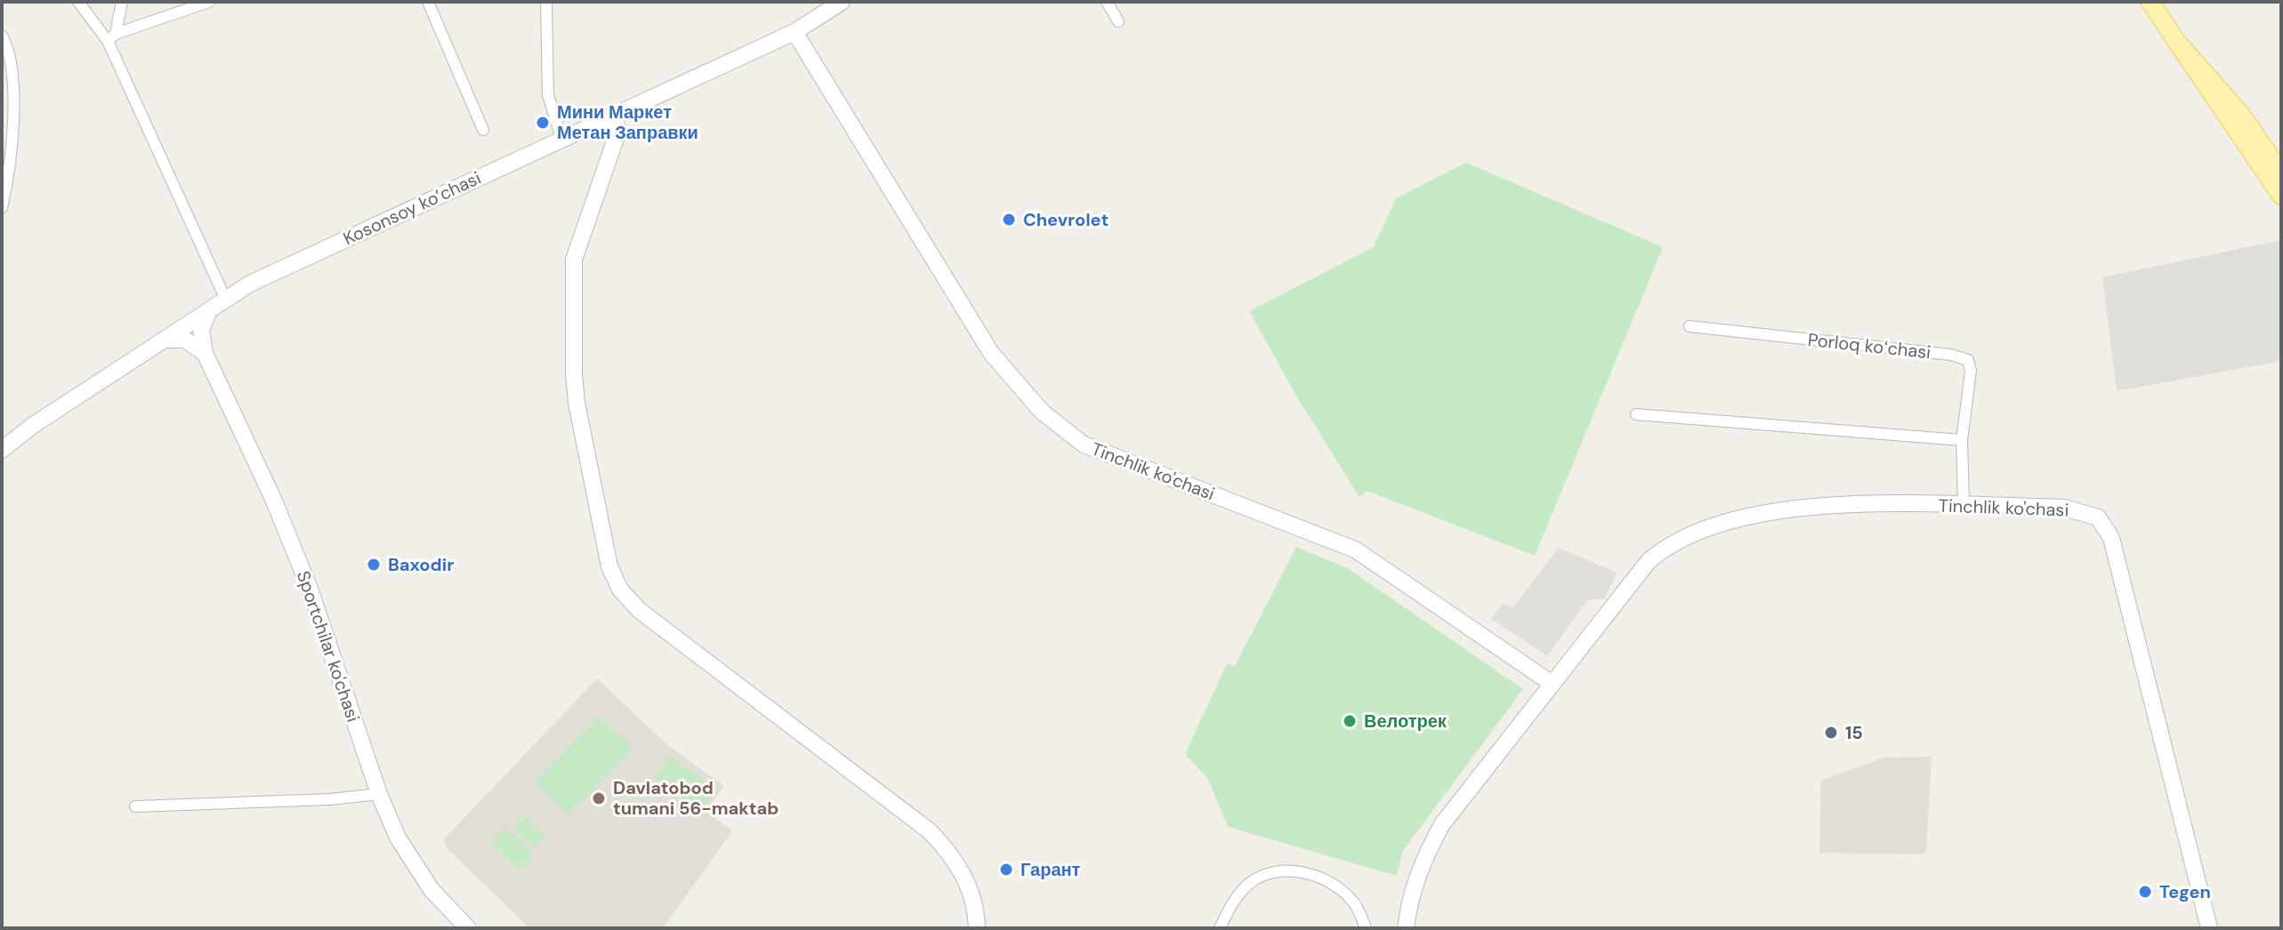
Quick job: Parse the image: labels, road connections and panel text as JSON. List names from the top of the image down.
{
  "streets": {
    "street": [
      "Kosonsoy ko’chasi",
      "Porloq koʻchasi",
      "Tinchlik ko'chasi",
      "Sportchilar ko'chasi"
    ]
  },
  "crossings": [
    ["Kosonsoy ko’chasi", "Tinchlik ko'chasi"],
    ["Porloq koʻchasi", "Tinchlik ko'chasi"]
  ],
  "places": [
    "Мини Маркет Метан Заправки",
    "Chevrolet",
    "Baxodir",
    "Велотрек",
    "15",
    "Davlatobod tumani 56-maktab",
    "Гарант",
    "Tegen"
  ]
}
